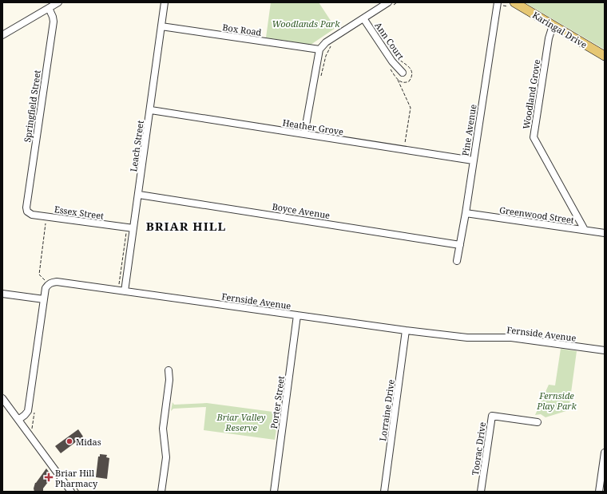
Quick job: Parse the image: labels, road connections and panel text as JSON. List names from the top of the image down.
{
  "streets": {
    "main road": ["Karingal Drive"],
    "street": [
      "Box Road",
      "Ann Court",
      "Woodland Grove",
      "Springfield Street",
      "Heather Grove",
      "Pine Avenue",
      "Leach Street",
      "Boyce Avenue",
      "Essex Street",
      "Greenwood Street",
      "Fernside Avenue",
      "Porter Street",
      "Lorraine Drive",
      "Toorac Drive"
    ]
  },
  "crossings": [
    ["Box Road", "Leach Street"],
    ["Karingal Drive", "Woodland Grove"],
    ["Woodland Grove", "Greenwood Street"],
    ["Springfield Street", "Essex Street"],
    ["Heather Grove", "Pine Avenue"],
    ["Heather Grove", "Leach Street"],
    ["Pine Avenue", "Boyce Avenue"],
    ["Pine Avenue", "Greenwood Street"],
    ["Leach Street", "Boyce Avenue"],
    ["Leach Street", "Essex Street"],
    ["Leach Street", "Fernside Avenue"],
    ["Fernside Avenue", "Porter Street"],
    ["Fernside Avenue", "Lorraine Drive"]
  ],
  "districts": ["BRIAR HILL"],
  "parks": ["Woodlands Park", "Fernside Play Park", "Briar Valley Reserve"],
  "places": {
    "other": ["Midas"],
    "health": ["Briar Hill Pharmacy"]
  }
}
